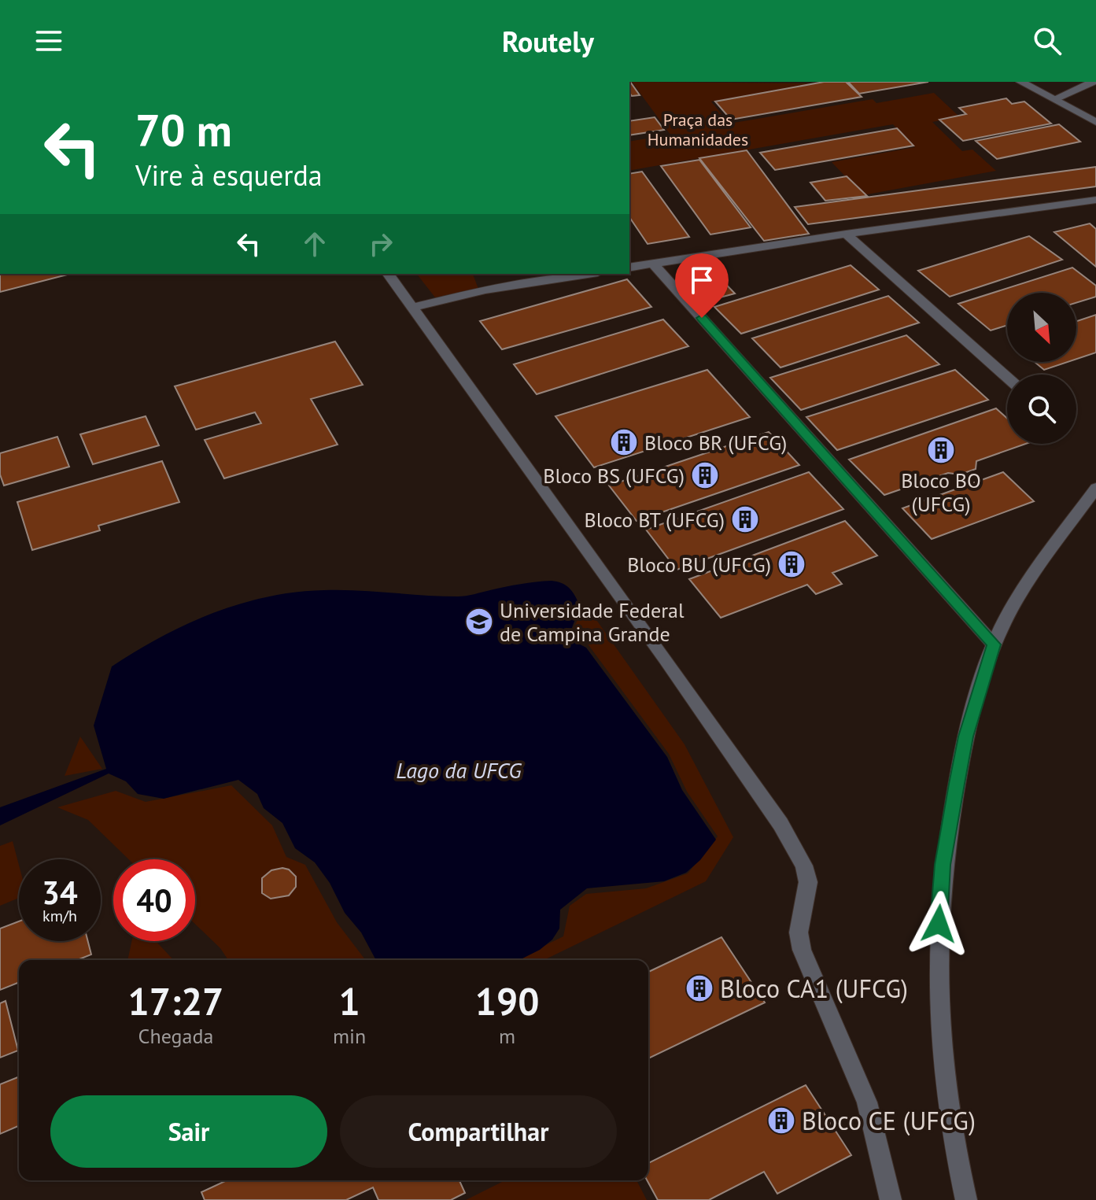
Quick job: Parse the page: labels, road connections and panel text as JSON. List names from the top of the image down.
{
  "water": ["Lago da UFCG"],
  "parks": ["Praça das Humanidades"],
  "places": {
    "building": [
      "Bloco BR (UFCG)",
      "Bloco BO (UFCG)",
      "Bloco BS (UFCG)",
      "Bloco BT (UFCG)",
      "Bloco BU (UFCG)",
      "Bloco CA1 (UFCG)",
      "Bloco CE (UFCG)"
    ],
    "school or university": ["Universidade Federal de Campina Grande"]
  },
  "north": "bottom right",
  "page": {
    "header": "Routely",
    "turn": ["70 m", "Vire à esquerda"],
    "speed": "34 km/h",
    "limit": "40",
    "eta": [
      "17:27",
      "Chegada",
      "1",
      "min",
      "190",
      "m"
    ],
    "buttons": ["Sair", "Compartilhar"]
  }
}
